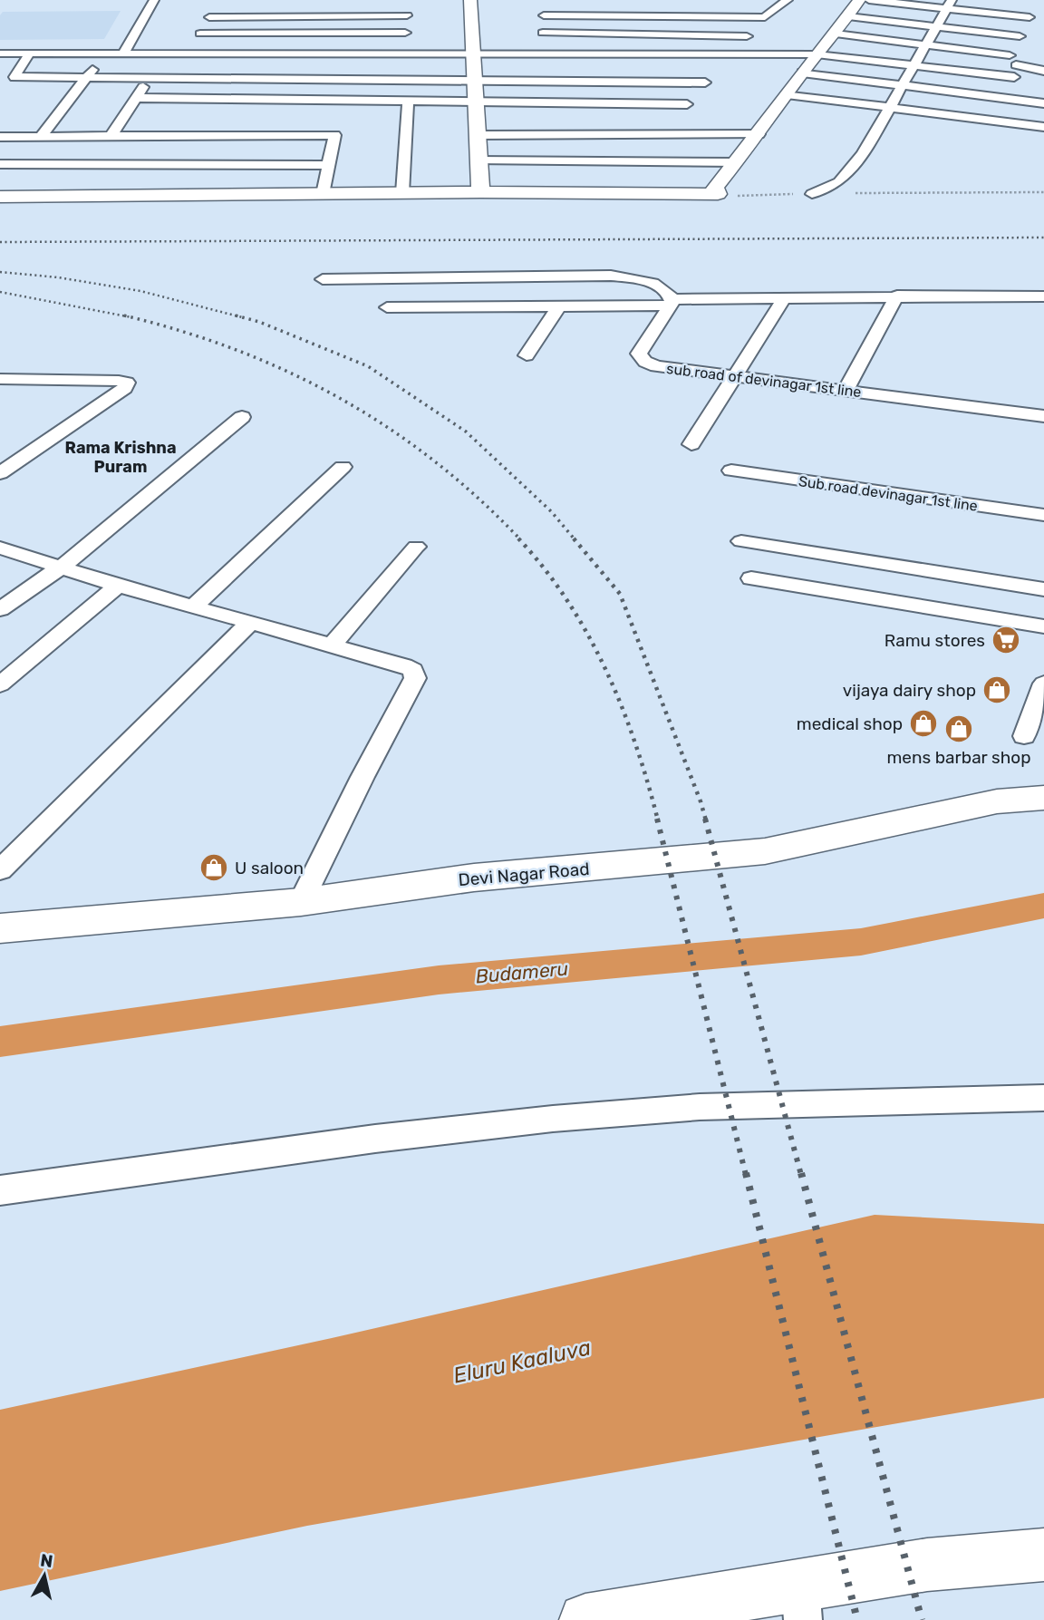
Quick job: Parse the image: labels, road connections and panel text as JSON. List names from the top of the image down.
{
  "streets": {
    "street": ["sub road of devinagar 1st line", "Sub road devinagar 1st line", "Devi Nagar Road"]
  },
  "districts": ["Rama Krishna Puram"],
  "water": ["Budameru", "Eluru Kaaluva"],
  "places": {
    "supermarket": ["Ramu stores"],
    "shop": [
      "vijaya dairy shop",
      "medical shop",
      "mens barbar shop",
      "U saloon"
    ]
  },
  "north": "top"
}
